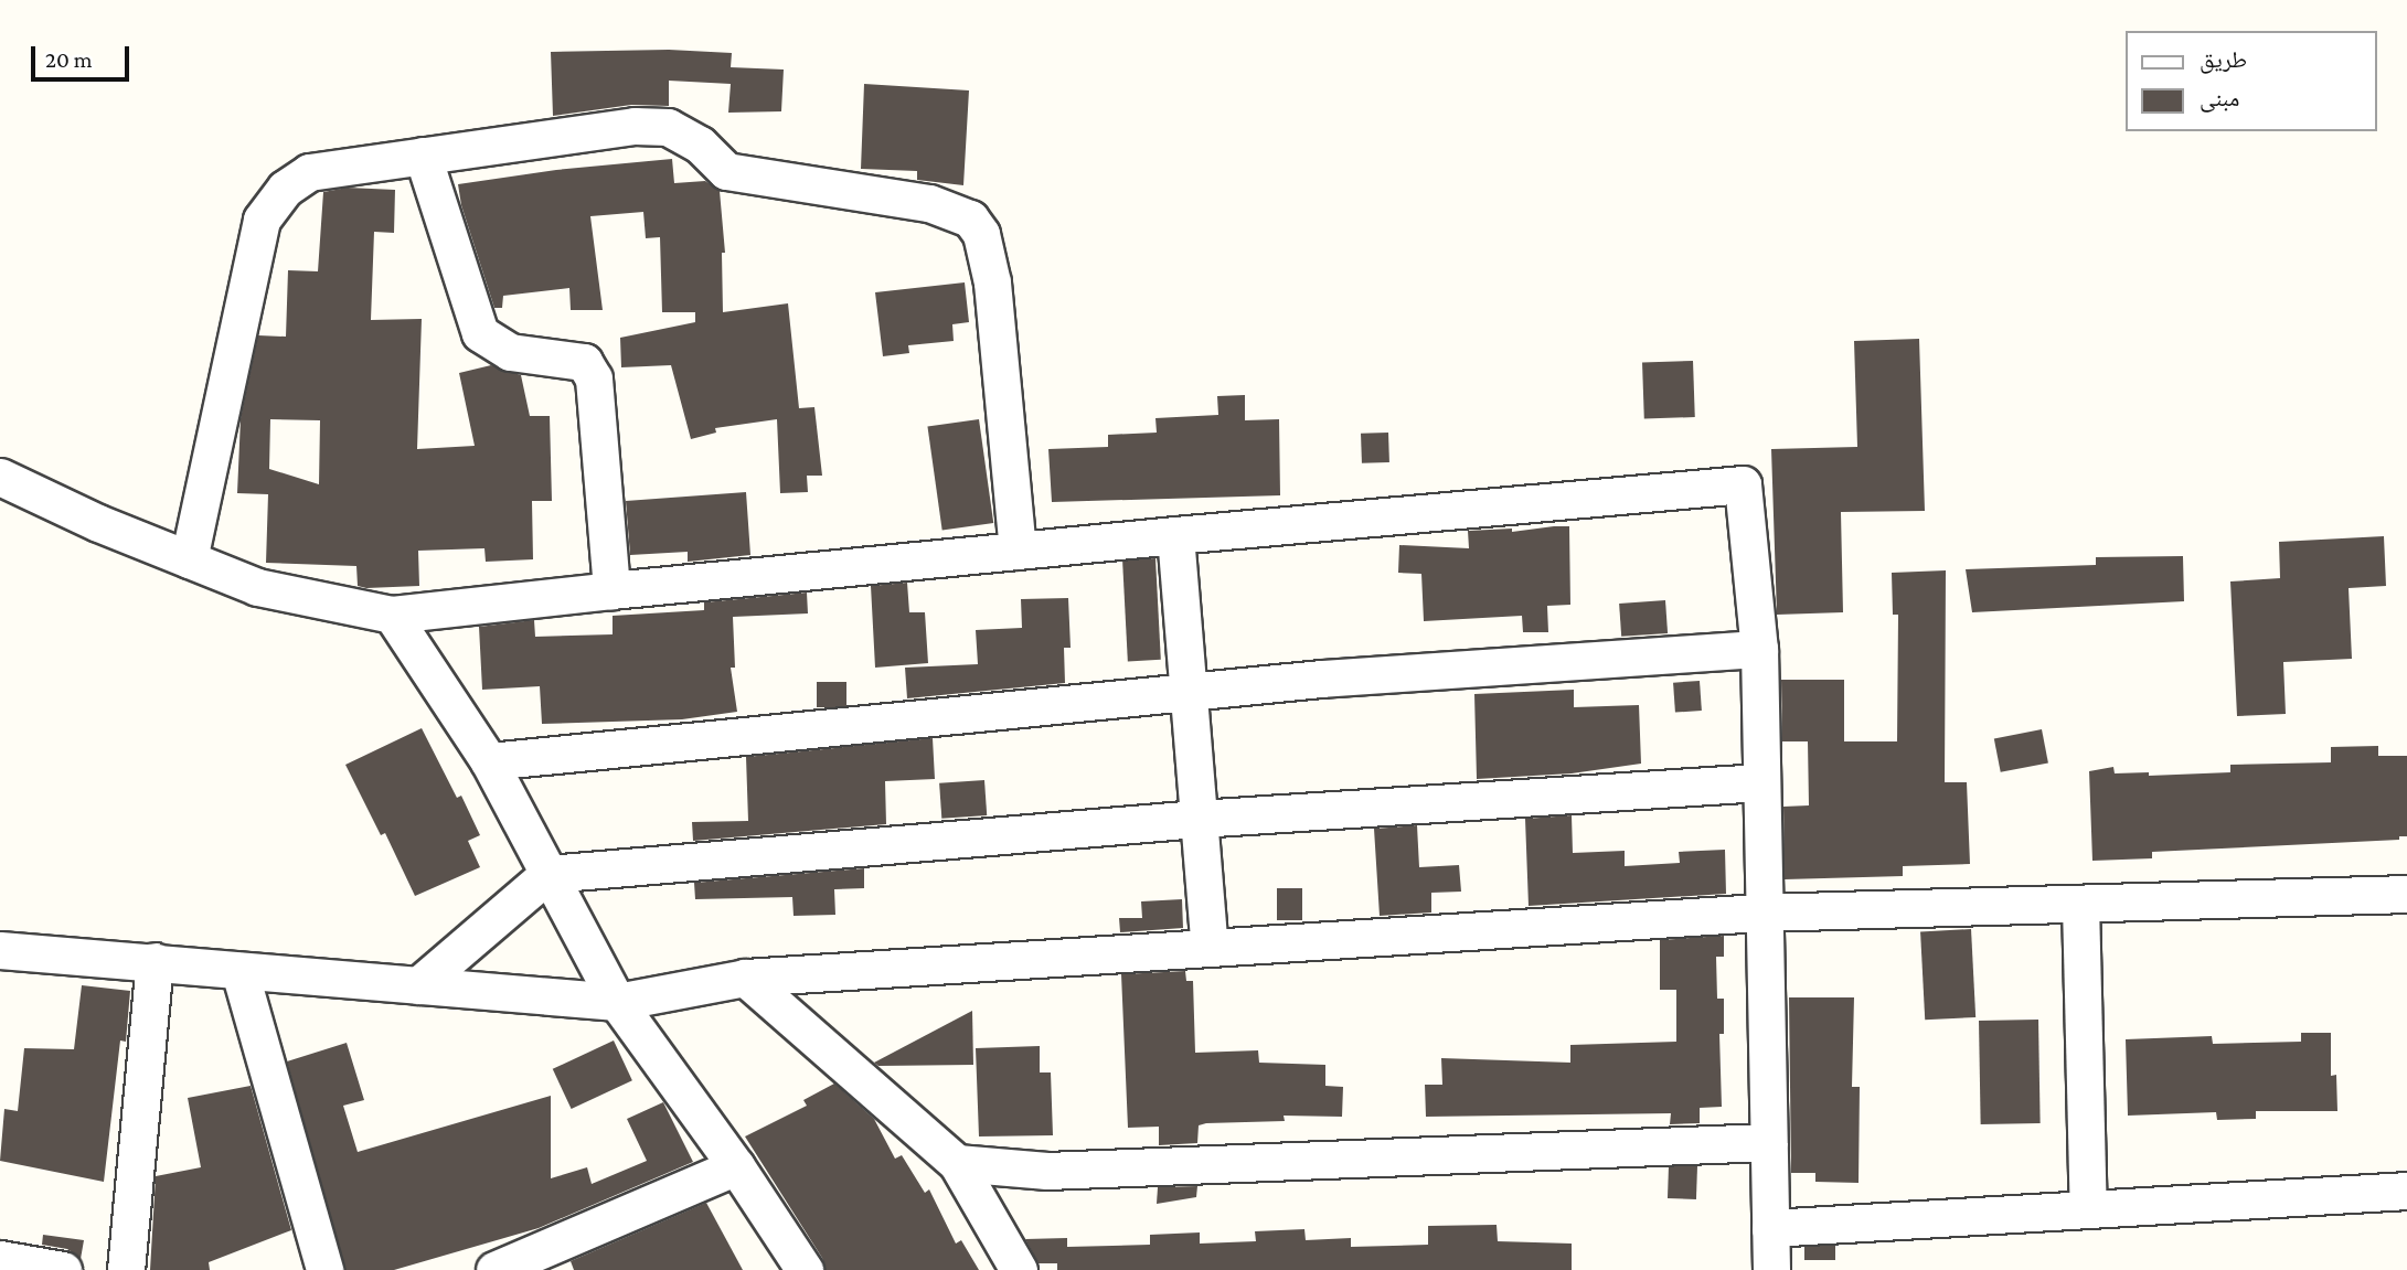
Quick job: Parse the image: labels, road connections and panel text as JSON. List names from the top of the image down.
{
  "legend": ["طريق", "مبنى"],
  "scale_bar": "20 m"
}
